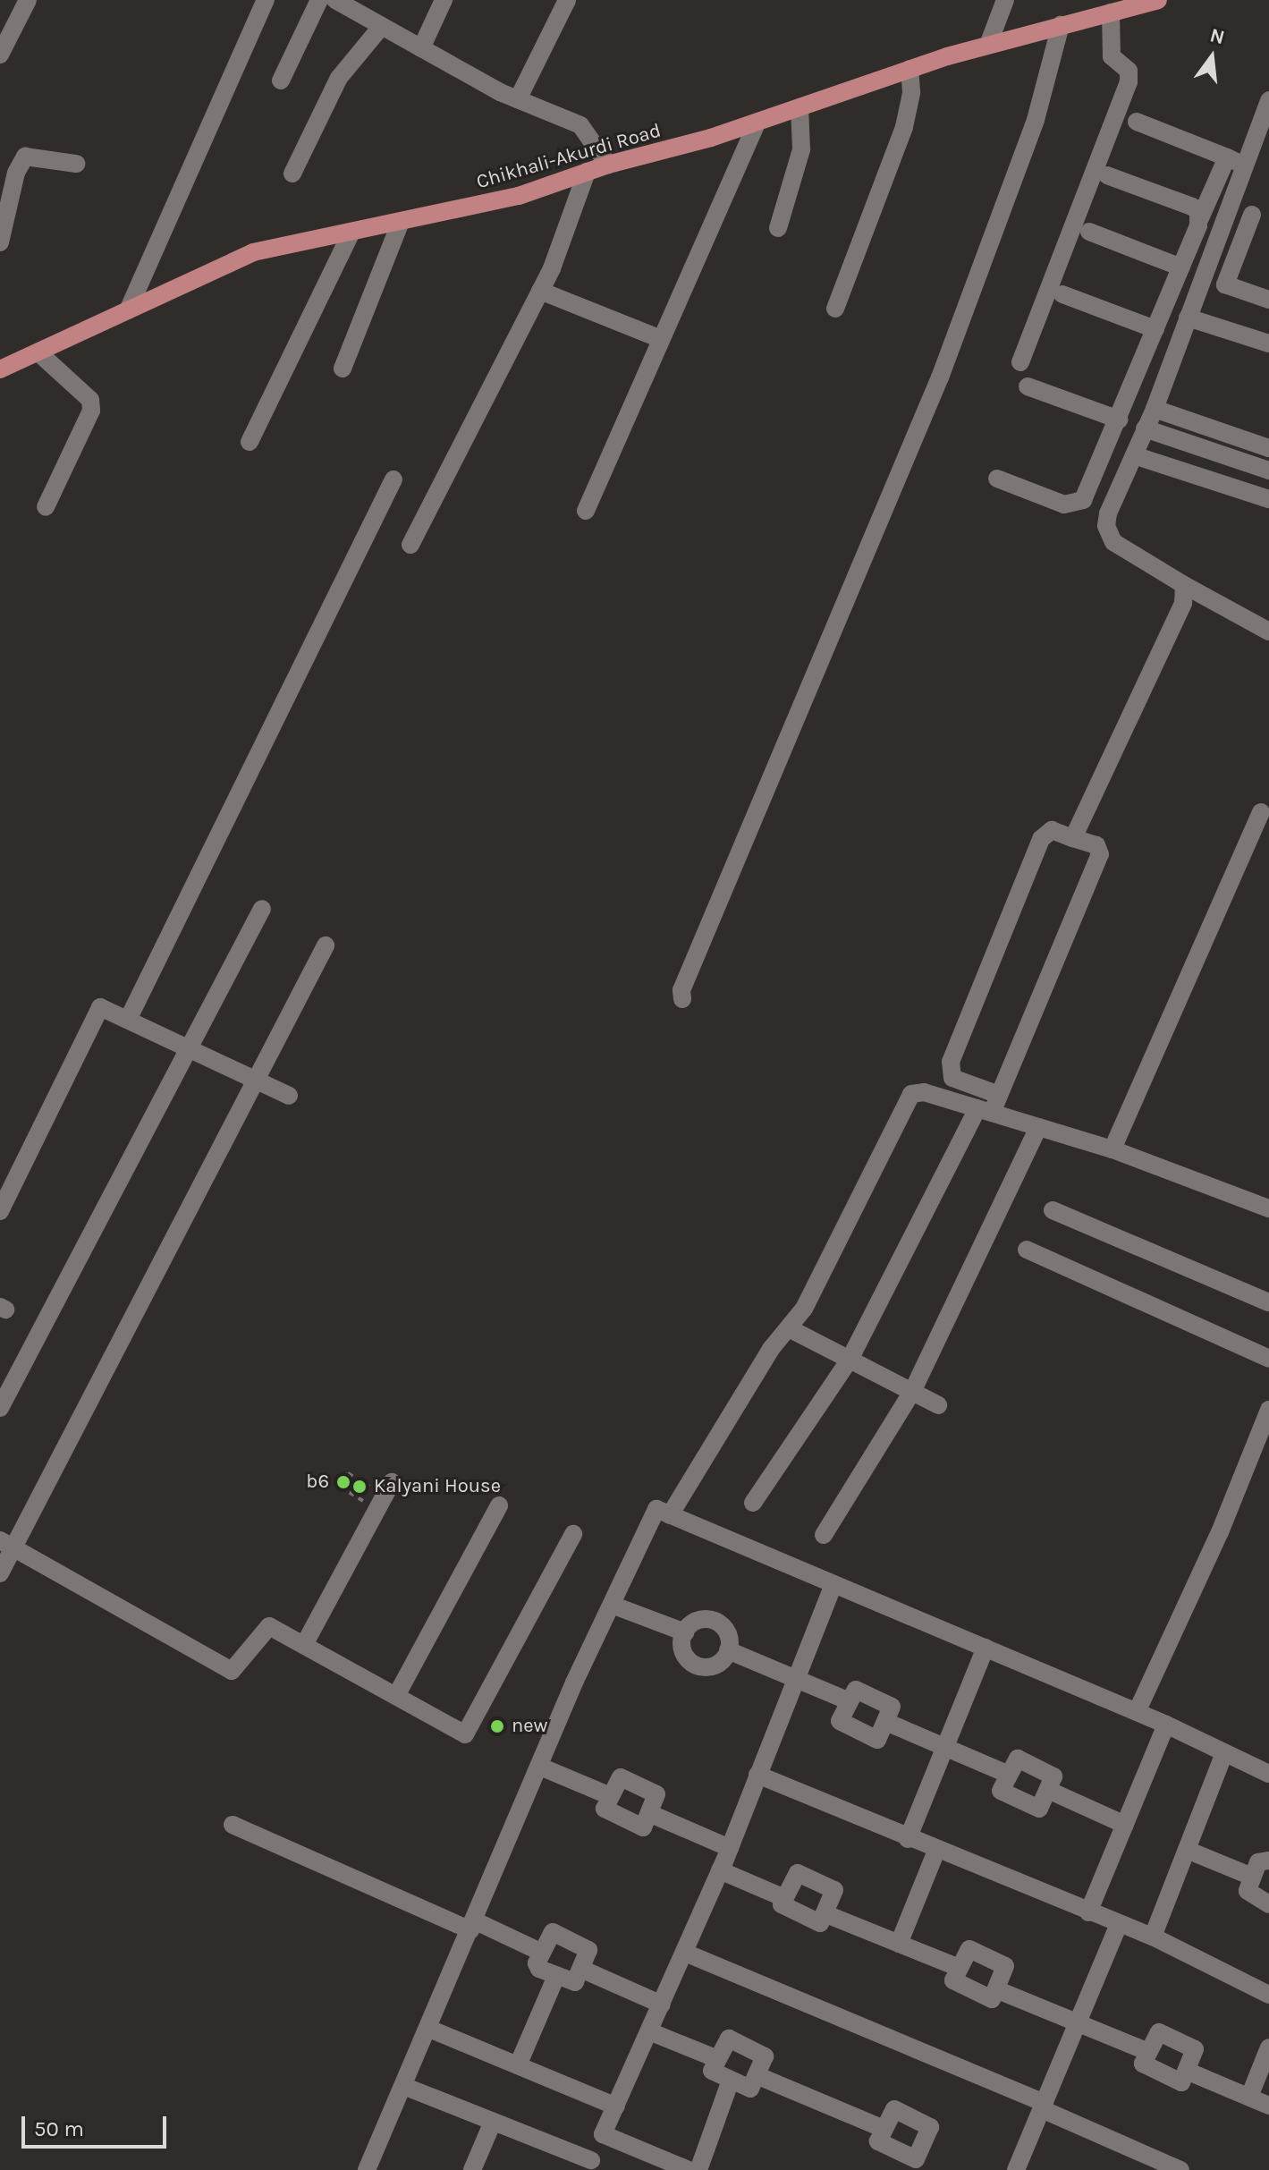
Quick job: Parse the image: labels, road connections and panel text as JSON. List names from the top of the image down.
{
  "streets": {
    "main road": ["Chikhali-Akurdi Road"]
  },
  "places": ["b6", "Kalyani House", "new"],
  "scale_bar": "50 m",
  "north": "top"
}
